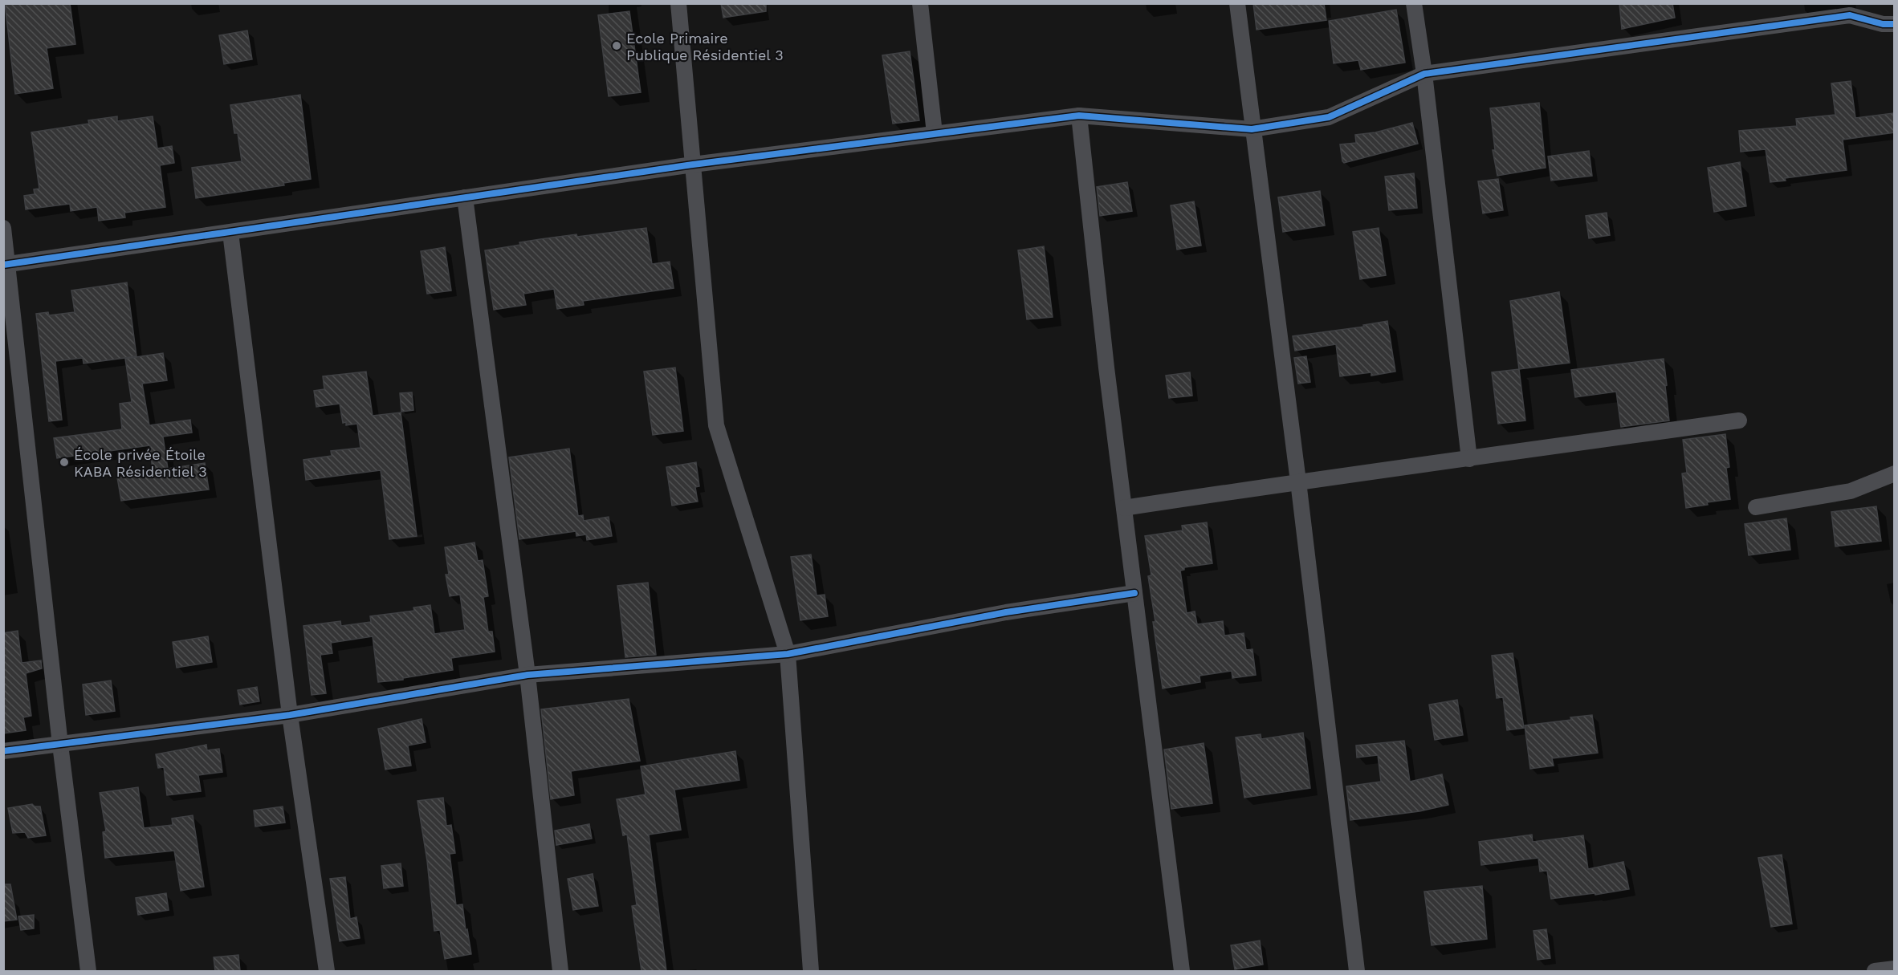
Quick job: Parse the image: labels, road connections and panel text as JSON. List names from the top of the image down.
{
  "places": ["Ecole Primaire Publique Résidentiel 3", "École privée Étoile KABA Résidentiel 3"]
}
